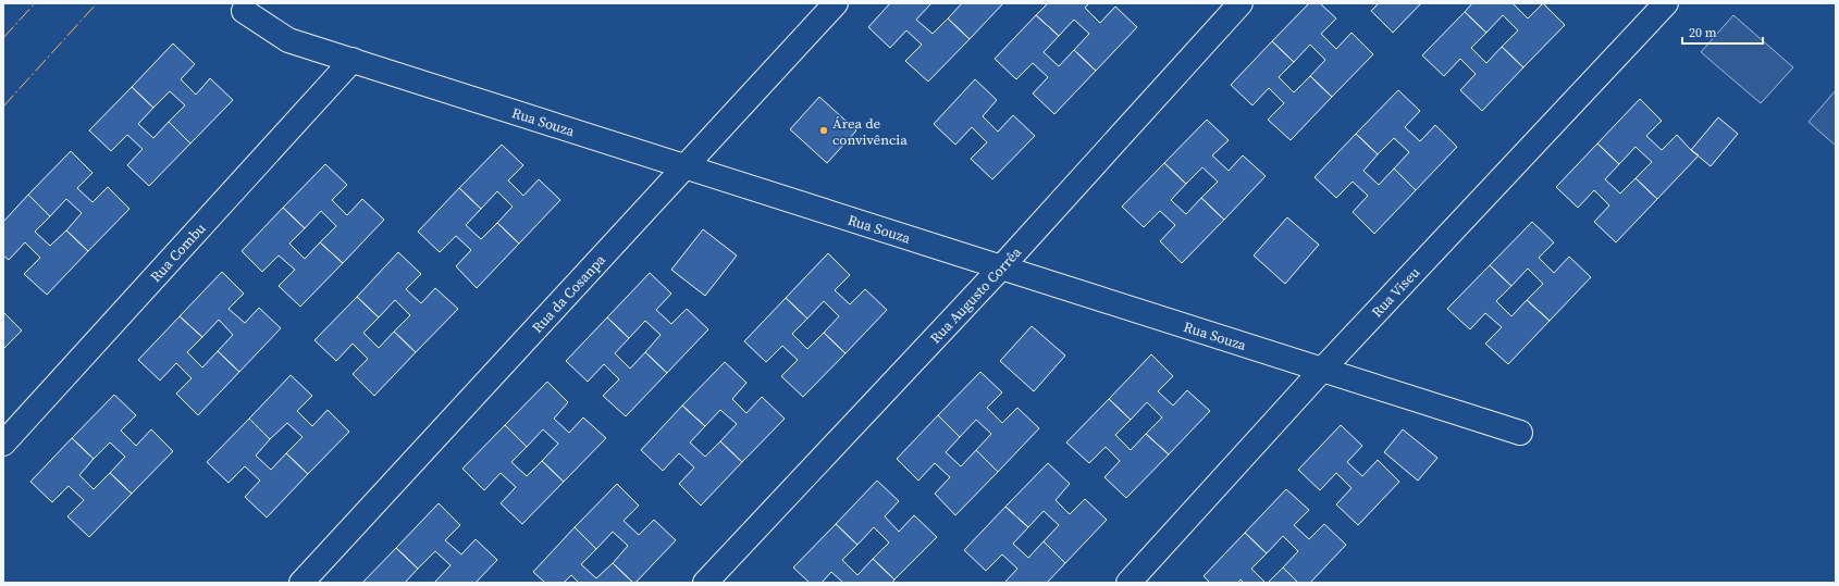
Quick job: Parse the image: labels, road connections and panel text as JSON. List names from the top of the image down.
{
  "streets": {
    "street": [
      "Rua Souza",
      "Rua Combu",
      "Rua Viseu",
      "Rua da Cosanpa",
      "Rua Augusto Corrêa"
    ]
  },
  "crossings": [
    ["Rua Souza", "Rua Combu"],
    ["Rua Souza", "Rua Viseu"],
    ["Rua Souza", "Rua da Cosanpa"],
    ["Rua Souza", "Rua Augusto Corrêa"]
  ],
  "places": ["Área de convivência"],
  "scale_bar": "20 m"
}
